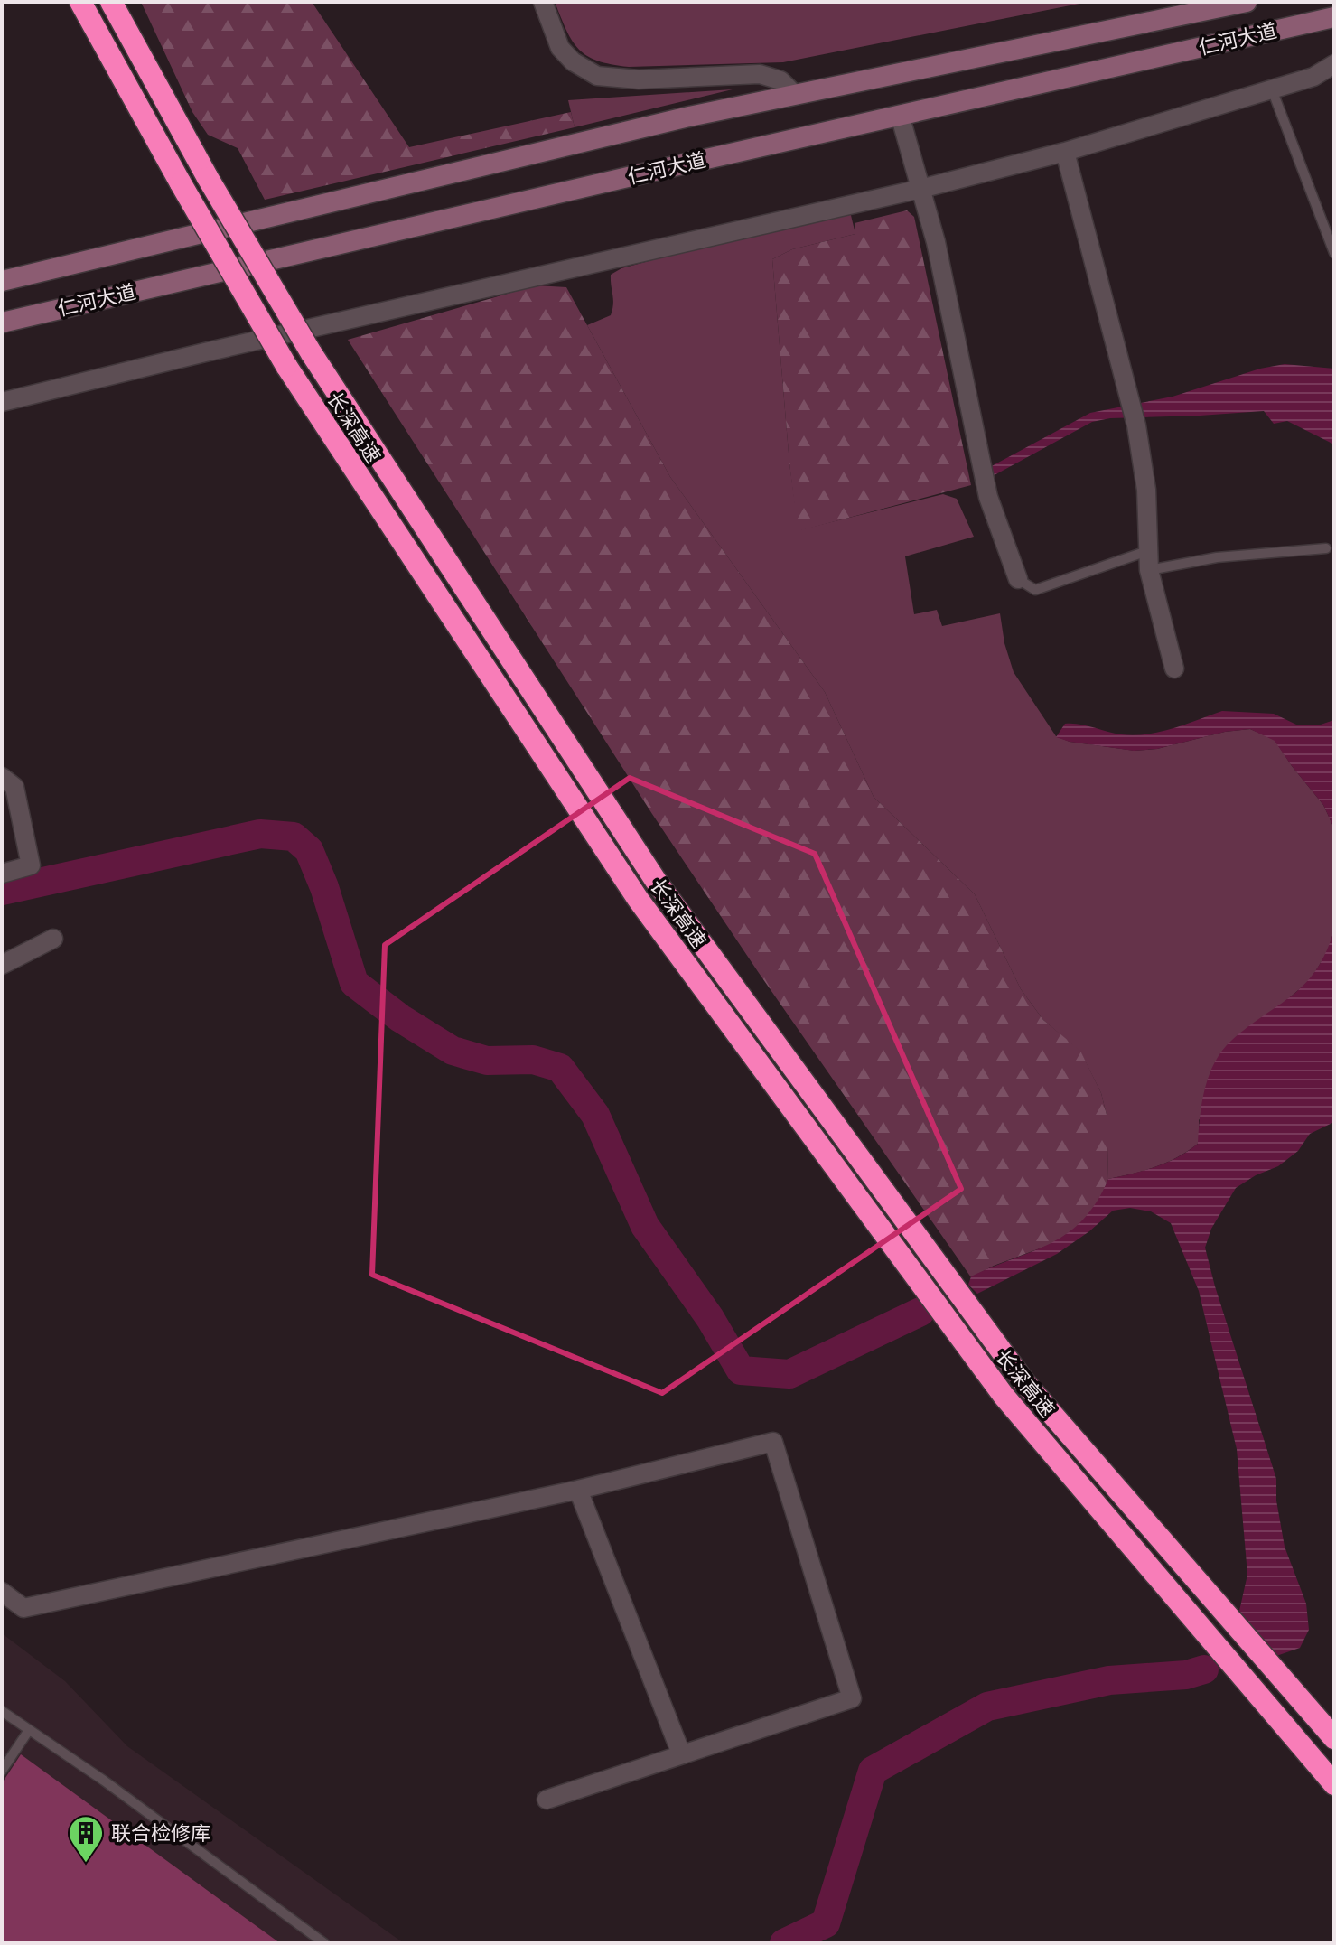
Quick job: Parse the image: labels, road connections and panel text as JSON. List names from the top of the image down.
{
  "streets": {
    "highway": ["长深高速"],
    "main road": ["仁河大道"]
  },
  "places": {
    "building": ["联合检修库"]
  }
}
